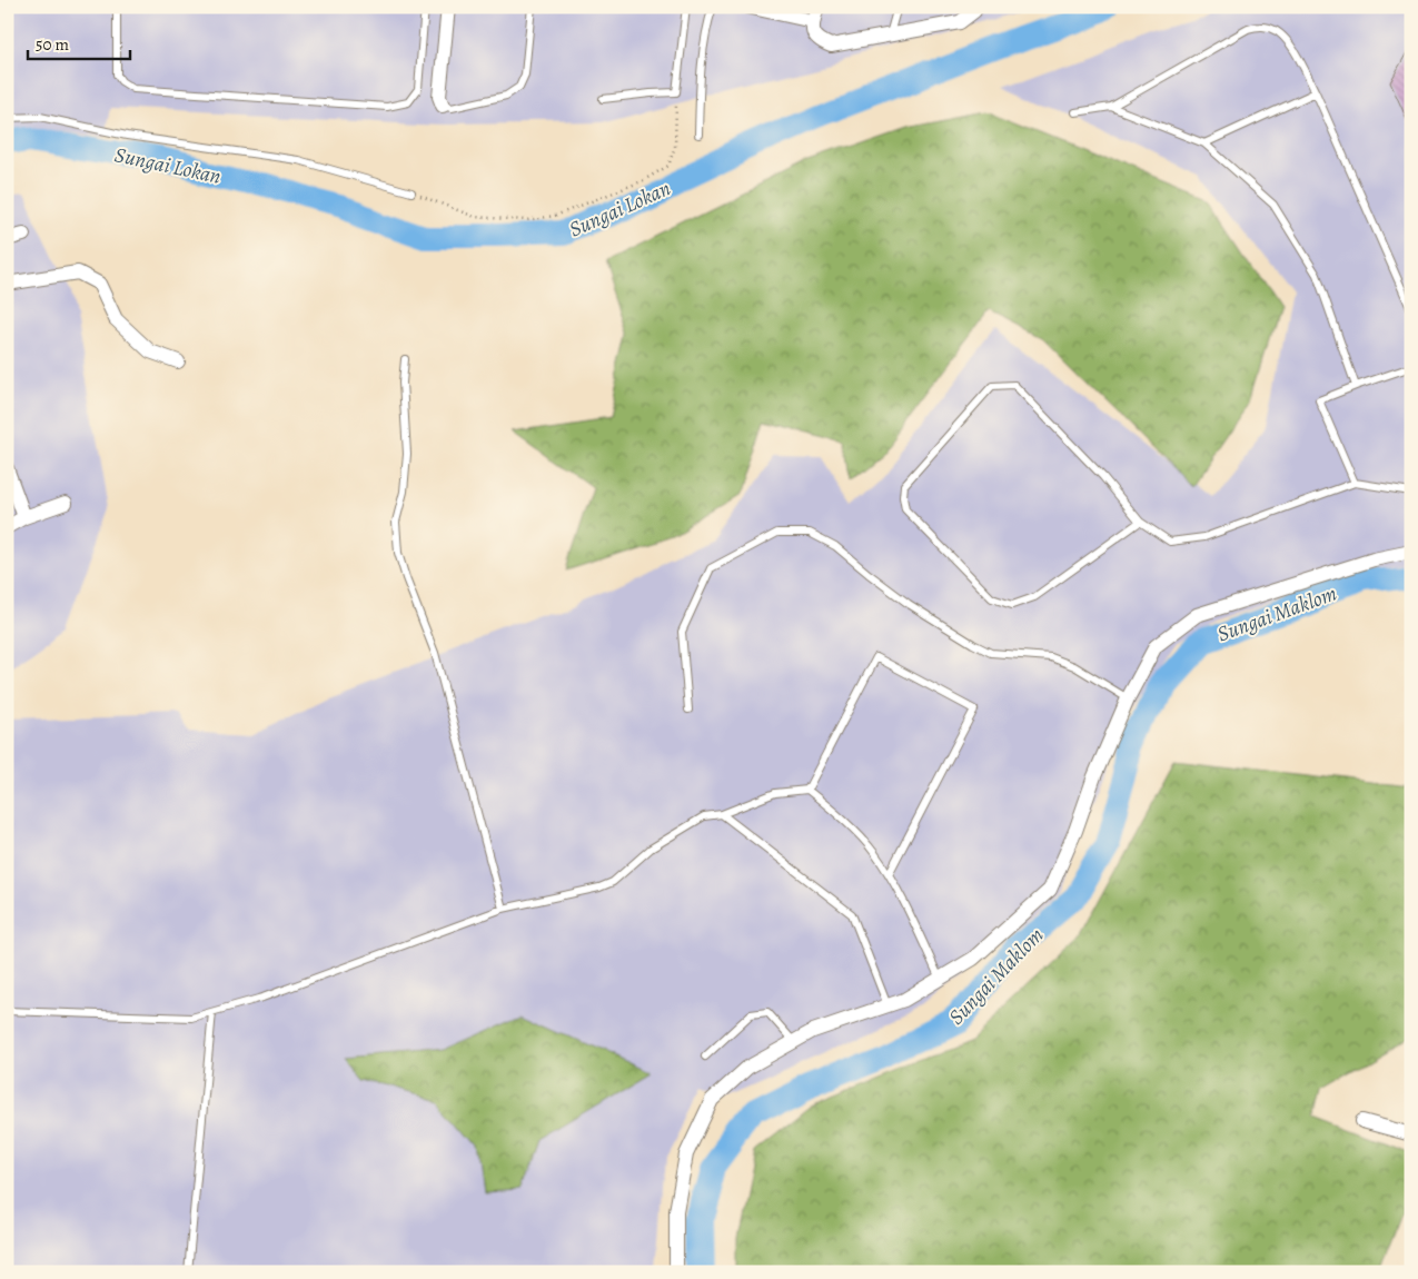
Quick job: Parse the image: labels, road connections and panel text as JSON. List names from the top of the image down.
{
  "water": ["Sungai Lokan", "Sungai Maklom"],
  "scale_bar": "50 m"
}
